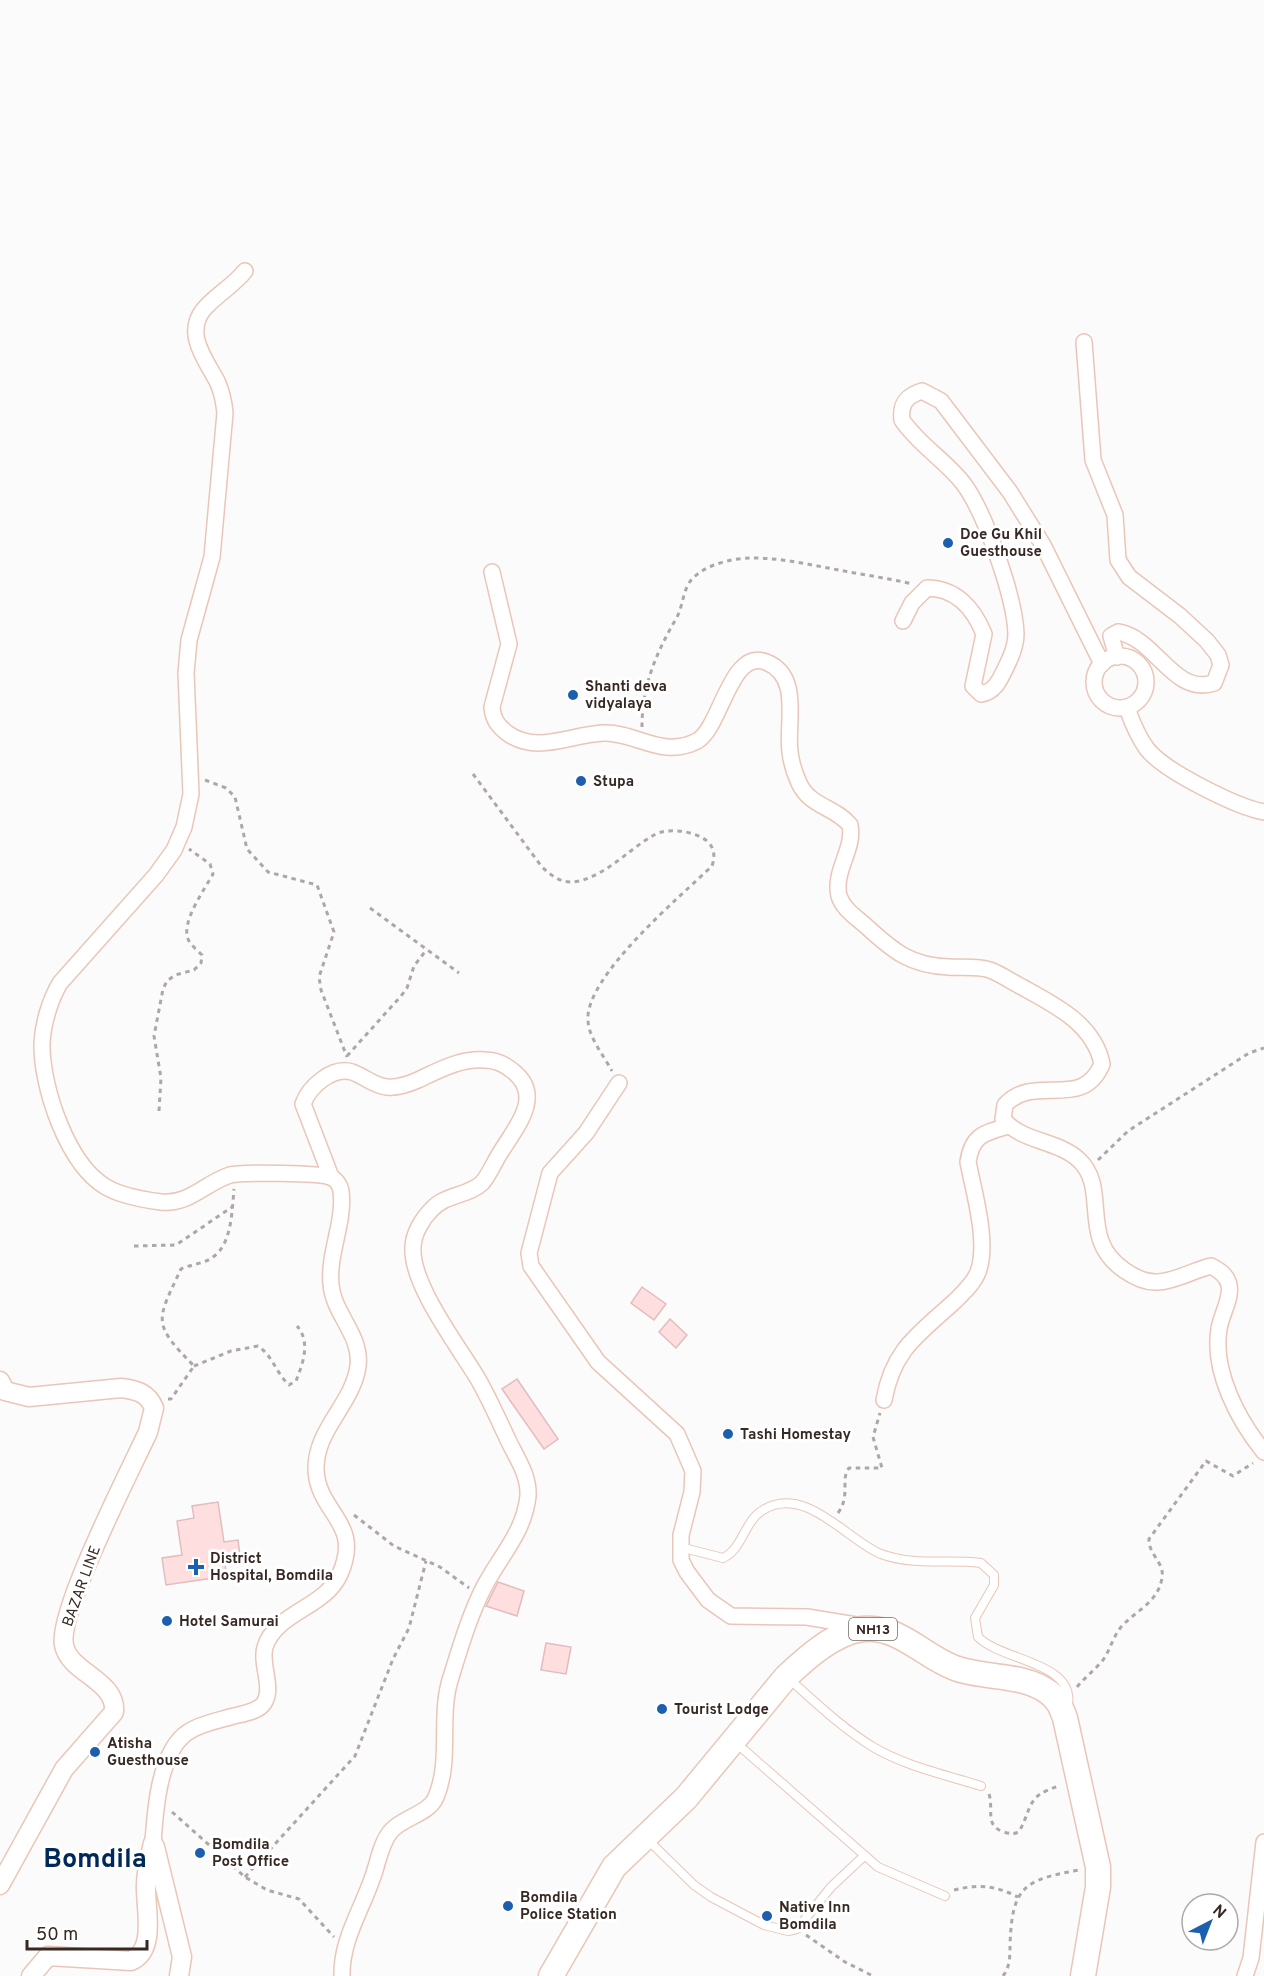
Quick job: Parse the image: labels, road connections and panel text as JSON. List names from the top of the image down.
{
  "streets": {
    "highway": ["NH13"],
    "street": ["BAZAR LINE"]
  },
  "districts": ["Bomdila"],
  "places": {
    "other": [
      "Doe Gu Khil Guesthouse",
      "Shanti deva vidyalaya",
      "Stupa",
      "Tashi Homestay",
      "Hotel Samurai",
      "Tourist Lodge",
      "Atisha Guesthouse",
      "Bomdila Post Office",
      "Bomdila Police Station",
      "Native Inn Bomdila"
    ],
    "health": ["District Hospital, Bomdila"]
  },
  "scale_bar": "50 m",
  "north": "top right"
}
